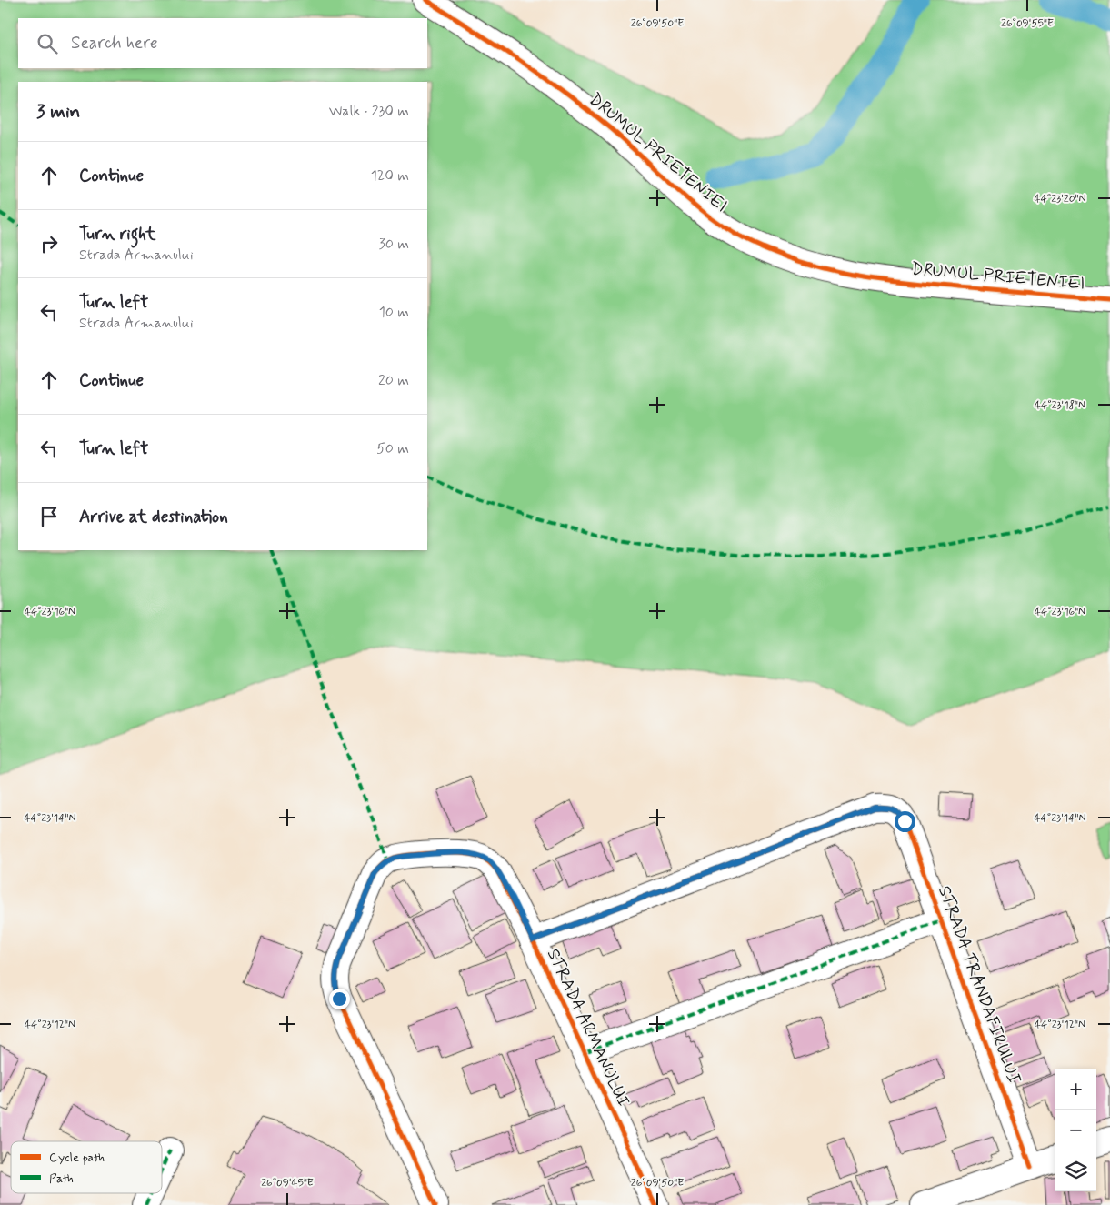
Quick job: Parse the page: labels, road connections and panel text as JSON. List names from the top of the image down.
{
  "streets": {
    "street": ["DRUMUL PRIETENIEI", "STRADA TRANDAFIRULUI", "STRADA ARMANULUI"]
  },
  "crossings": [
    ["STRADA TRANDAFIRULUI", "STRADA ARMANULUI"]
  ],
  "legend": ["Cycle path", "Path"],
  "page": {
    "search": "Search here",
    "heading": ["3 min", "Walk · 230 m"],
    "list": [
      ["Continue", "120 m"],
      ["Turn right", "Strada Armanului", "30 m"],
      ["Turn left", "Strada Armanului", "10 m"],
      ["Continue", "20 m"],
      ["Turn left", "50 m"],
      "Arrive at destination"
    ],
    "map_buttons": ["+", "−"]
  },
  "coordinates": [
    "26°09'50\"E",
    "26°09'55\"E",
    "44°23'20\"N",
    "44°23'18\"N",
    "44°23'16\"N",
    "44°23'14\"N",
    "44°23'12\"N",
    "26°09'45\"E"
  ]
}
